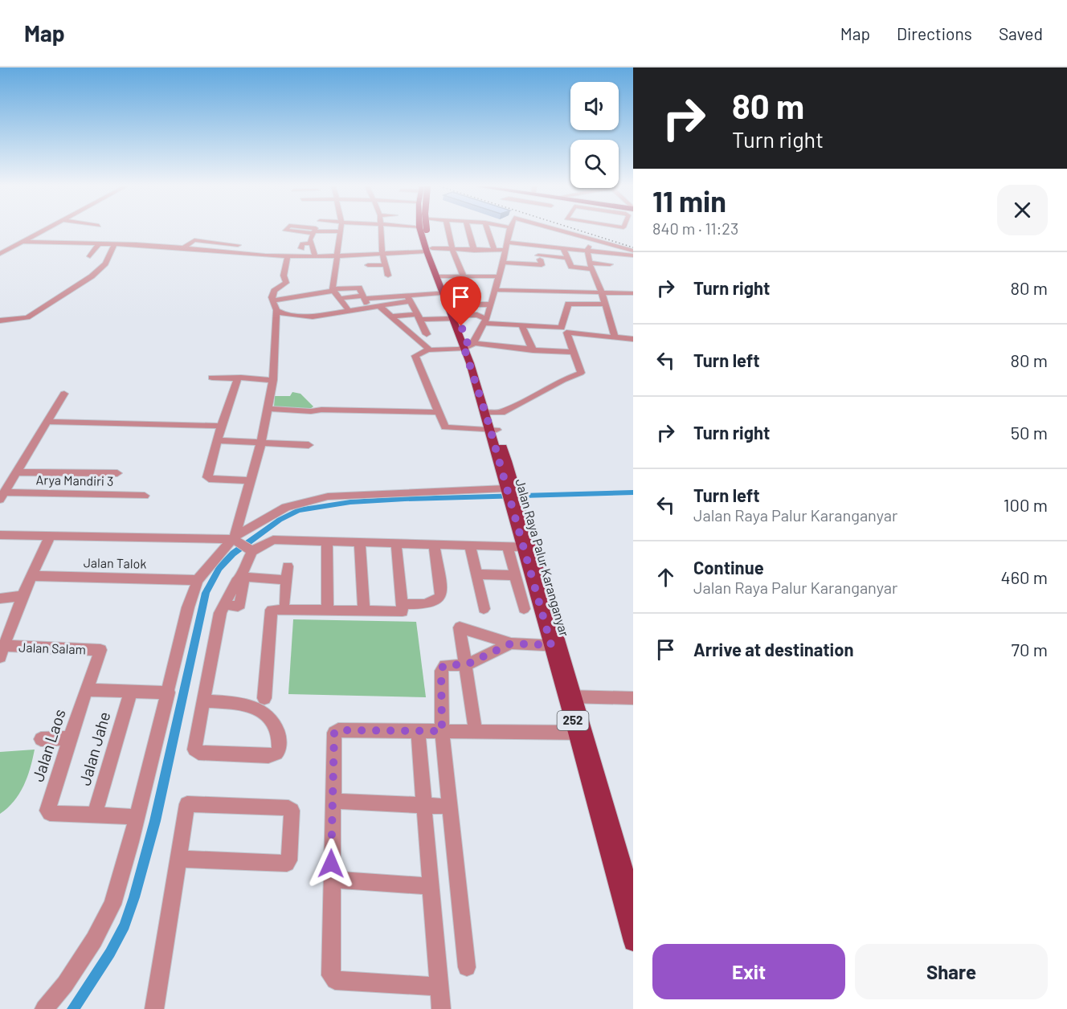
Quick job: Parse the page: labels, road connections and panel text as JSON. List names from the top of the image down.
{
  "streets": {
    "main road": ["Jalan Raya Palur Karanganyar", "252"],
    "street": [
      "Arya Mandiri 3",
      "Jalan Talok",
      "Jalan Salam",
      "Jalan Laos",
      "Jalan Jahe"
    ]
  },
  "crossings": [
    ["Jalan Raya Palur Karanganyar", "252"],
    ["Jalan Salam", "Jalan Laos"],
    ["Jalan Laos", "Jalan Jahe"]
  ],
  "page": {
    "header": "Map",
    "nav": ["Map", "Directions", "Saved"],
    "turn": ["80 m", "Turn right"],
    "heading": ["11 min", "840 m · 11:23"],
    "list": [
      {
        "name": "Turn right",
        "value": "80 m"
      },
      {
        "name": "Turn left",
        "value": "80 m"
      },
      {
        "name": "Turn right",
        "value": "50 m"
      },
      {
        "name": "Turn left",
        "note": "Jalan Raya Palur Karanganyar",
        "value": "100 m"
      },
      {
        "name": "Continue",
        "note": "Jalan Raya Palur Karanganyar",
        "value": "460 m"
      },
      {
        "name": "Arrive at destination",
        "value": "70 m"
      }
    ],
    "buttons": ["Exit", "Share"]
  }
}
